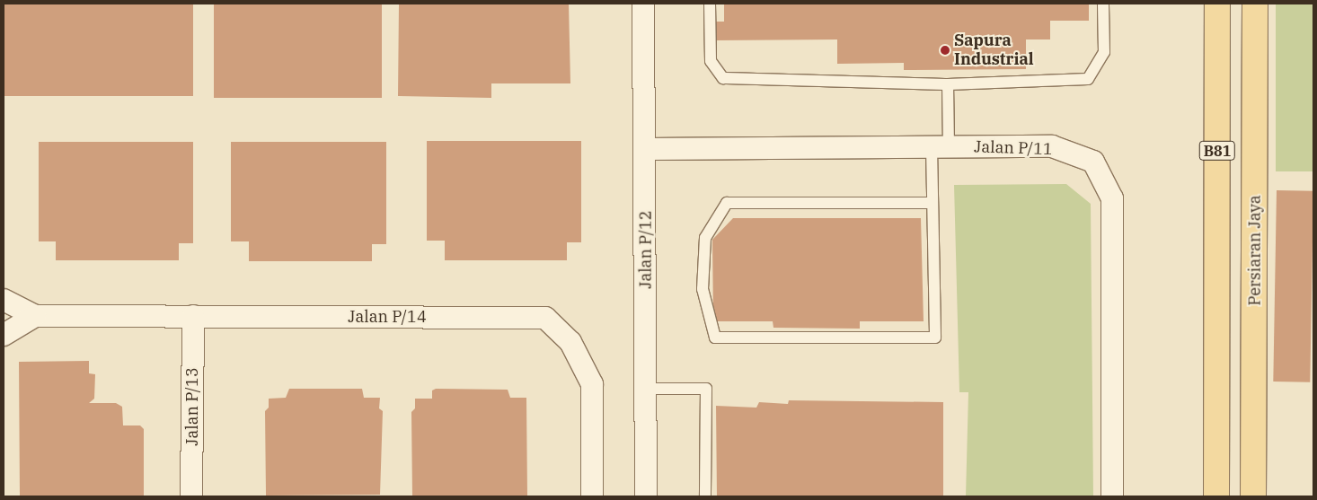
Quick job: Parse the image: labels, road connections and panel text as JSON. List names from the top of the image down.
{
  "streets": {
    "main road": ["B81", "Persiaran Jaya"],
    "street": [
      "Jalan P/11",
      "Jalan P/12",
      "Jalan P/14",
      "Jalan P/13"
    ]
  },
  "crossings": [
    ["Jalan P/11", "Jalan P/12"],
    ["Jalan P/14", "Jalan P/13"]
  ],
  "places": ["Sapura Industrial"]
}
